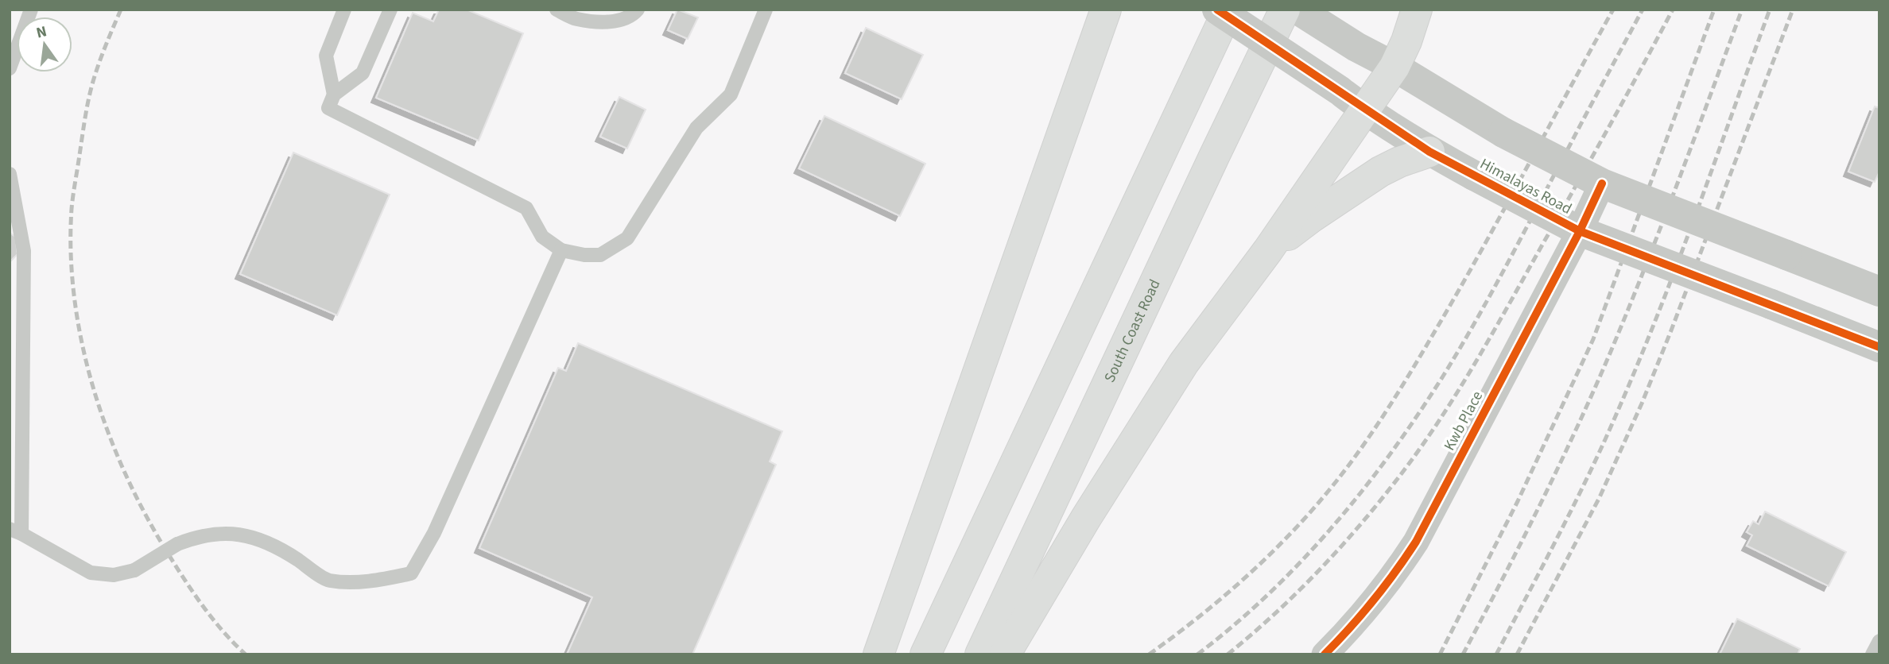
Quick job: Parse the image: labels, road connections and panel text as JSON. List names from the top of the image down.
{
  "streets": {
    "main road": ["South Coast Road"],
    "street": ["Himalayas Road", "Kwb Place"]
  },
  "crossings": [
    ["Himalayas Road", "Kwb Place"]
  ],
  "north": "top"
}
